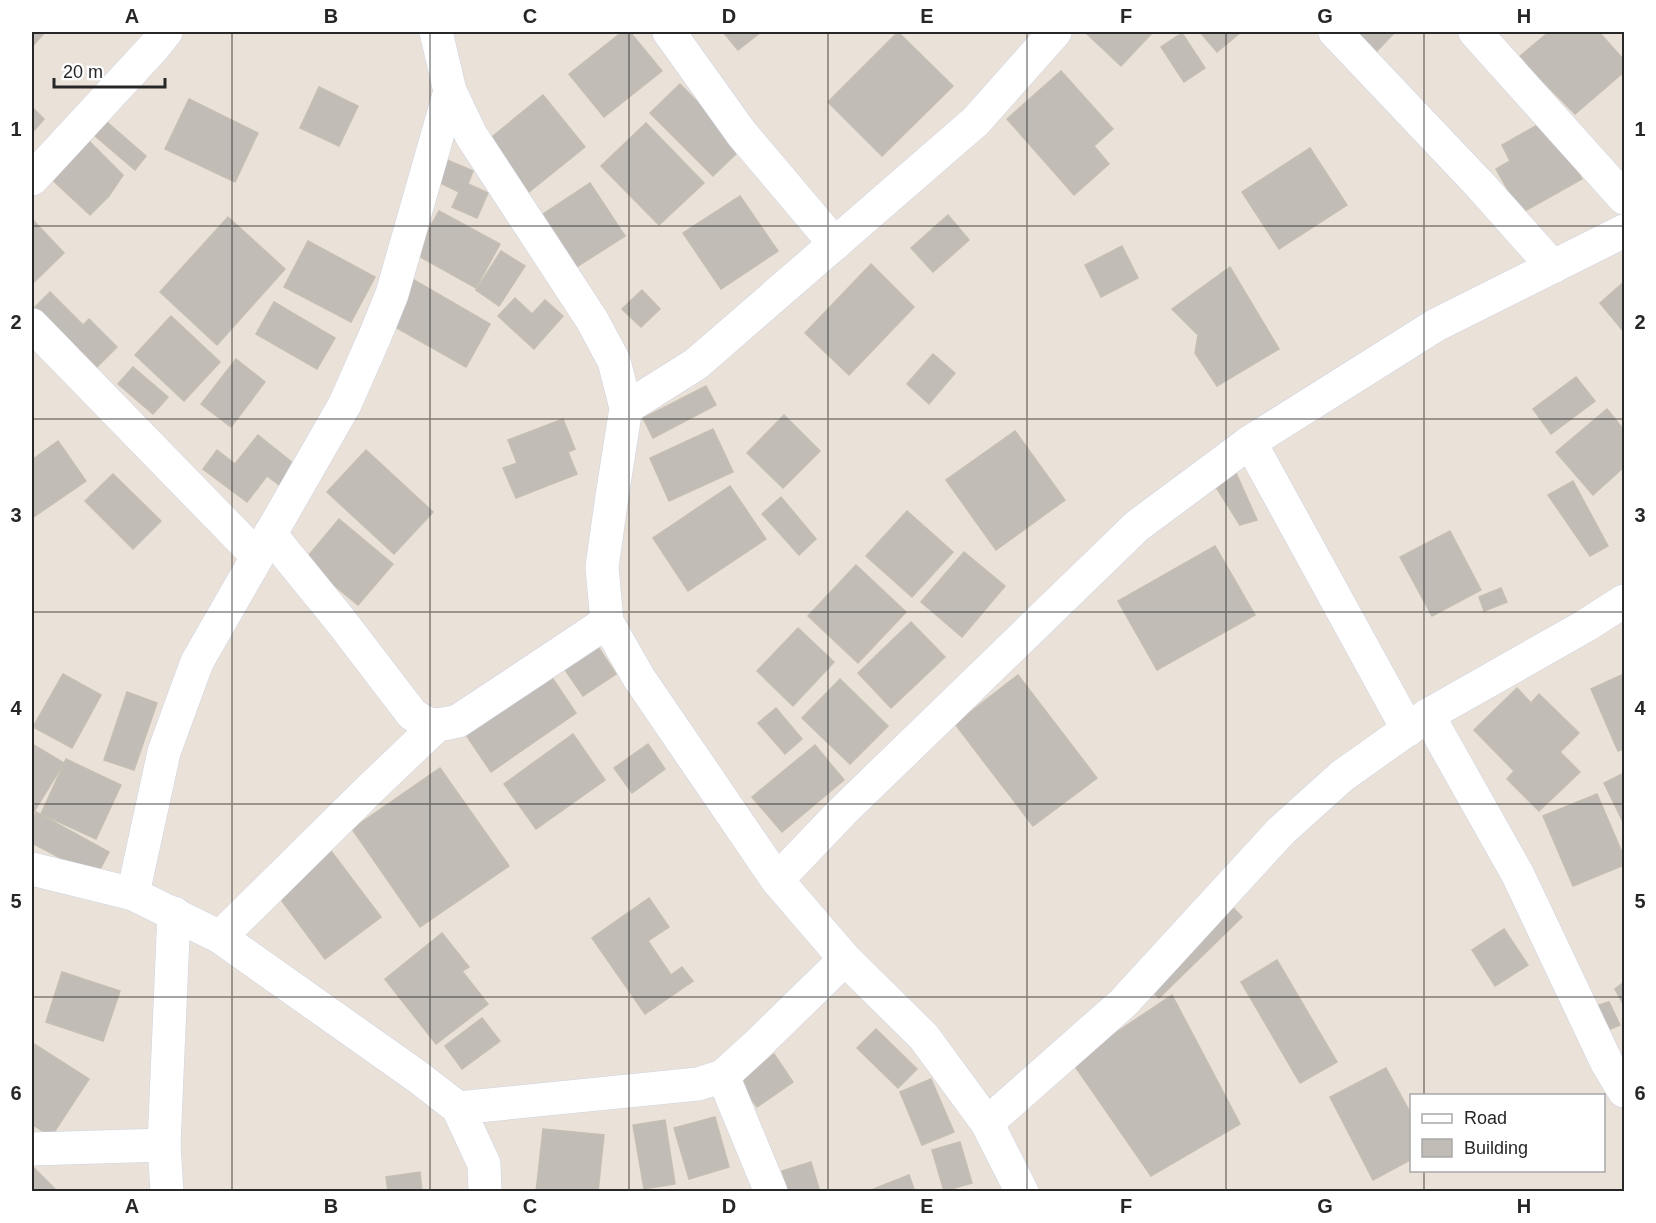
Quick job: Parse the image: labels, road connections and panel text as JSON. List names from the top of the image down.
{
  "legend": ["Road", "Building"],
  "scale_bar": "20 m",
  "grid": {
    "columns": [
      "A",
      "B",
      "C",
      "D",
      "E",
      "F",
      "G",
      "H"
    ],
    "rows": [
      "1",
      "2",
      "3",
      "4",
      "5",
      "6"
    ]
  }
}
